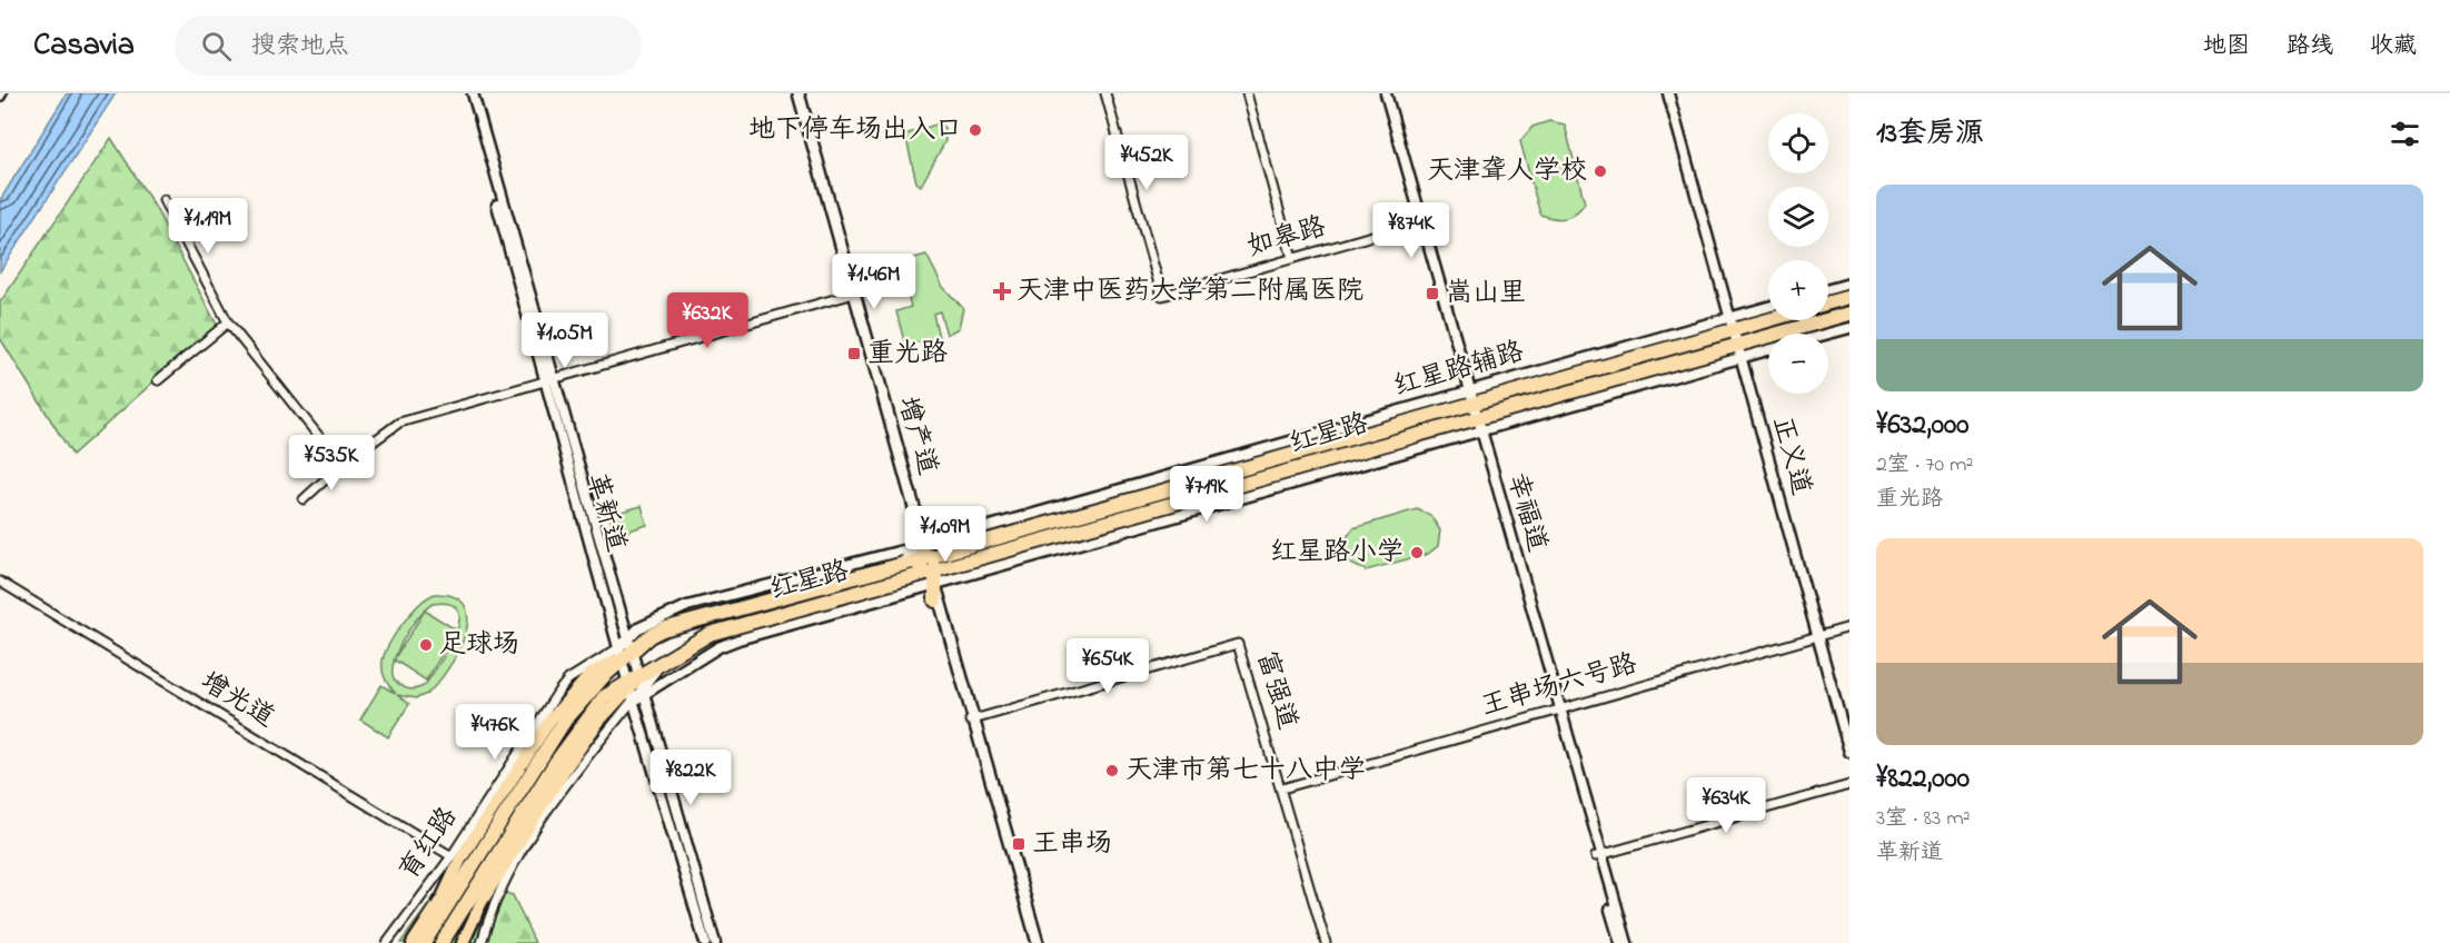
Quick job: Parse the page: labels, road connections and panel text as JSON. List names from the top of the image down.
{
  "streets": {
    "highway": ["红星路", "育红路"],
    "main road": ["增产道"],
    "street": [
      "如皋路",
      "红星路辅路",
      "正义道",
      "革新道",
      "幸福道",
      "王串场六号路",
      "富强道",
      "增光道"
    ]
  },
  "crossings": [
    ["如皋路", "幸福道"],
    ["红星路辅路", "红星路"],
    ["红星路辅路", "增产道"],
    ["红星路辅路", "正义道"],
    ["红星路辅路", "革新道"],
    ["红星路辅路", "幸福道"],
    ["红星路辅路", "育红路"],
    ["红星路", "增产道"],
    ["红星路", "正义道"],
    ["红星路", "革新道"],
    ["红星路", "幸福道"],
    ["红星路", "育红路"],
    ["正义道", "王串场六号路"],
    ["革新道", "育红路"],
    ["幸福道", "王串场六号路"],
    ["王串场六号路", "富强道"],
    ["增光道", "育红路"]
  ],
  "places": {
    "other": [
      "地下停车场出入口",
      "天津聋人学校",
      "红星路小学",
      "足球场",
      "天津市第七十八中学"
    ],
    "health": ["天津中医药大学第二附属医院"],
    "transit": ["嵩山里", "重光路", "王串场"]
  },
  "page": {
    "header": "Casavia",
    "search": "搜索地点",
    "nav": ["地图", "路线", "收藏"],
    "heading": "13套房源",
    "map_buttons": ["+", "−"],
    "price": [
      "¥452K",
      "¥1.19M",
      "¥874K",
      "¥1.46M",
      "¥632K",
      "¥1.05M",
      "¥535K",
      "¥719K",
      "¥1.09M",
      "¥654K",
      "¥476K",
      "¥822K",
      "¥634K"
    ],
    "list": [
      {
        "name": "¥632,000",
        "note": "2室 · 70 m² · 重光路"
      },
      {
        "name": "¥822,000",
        "note": "3室 · 83 m² · 革新道"
      }
    ]
  }
}
